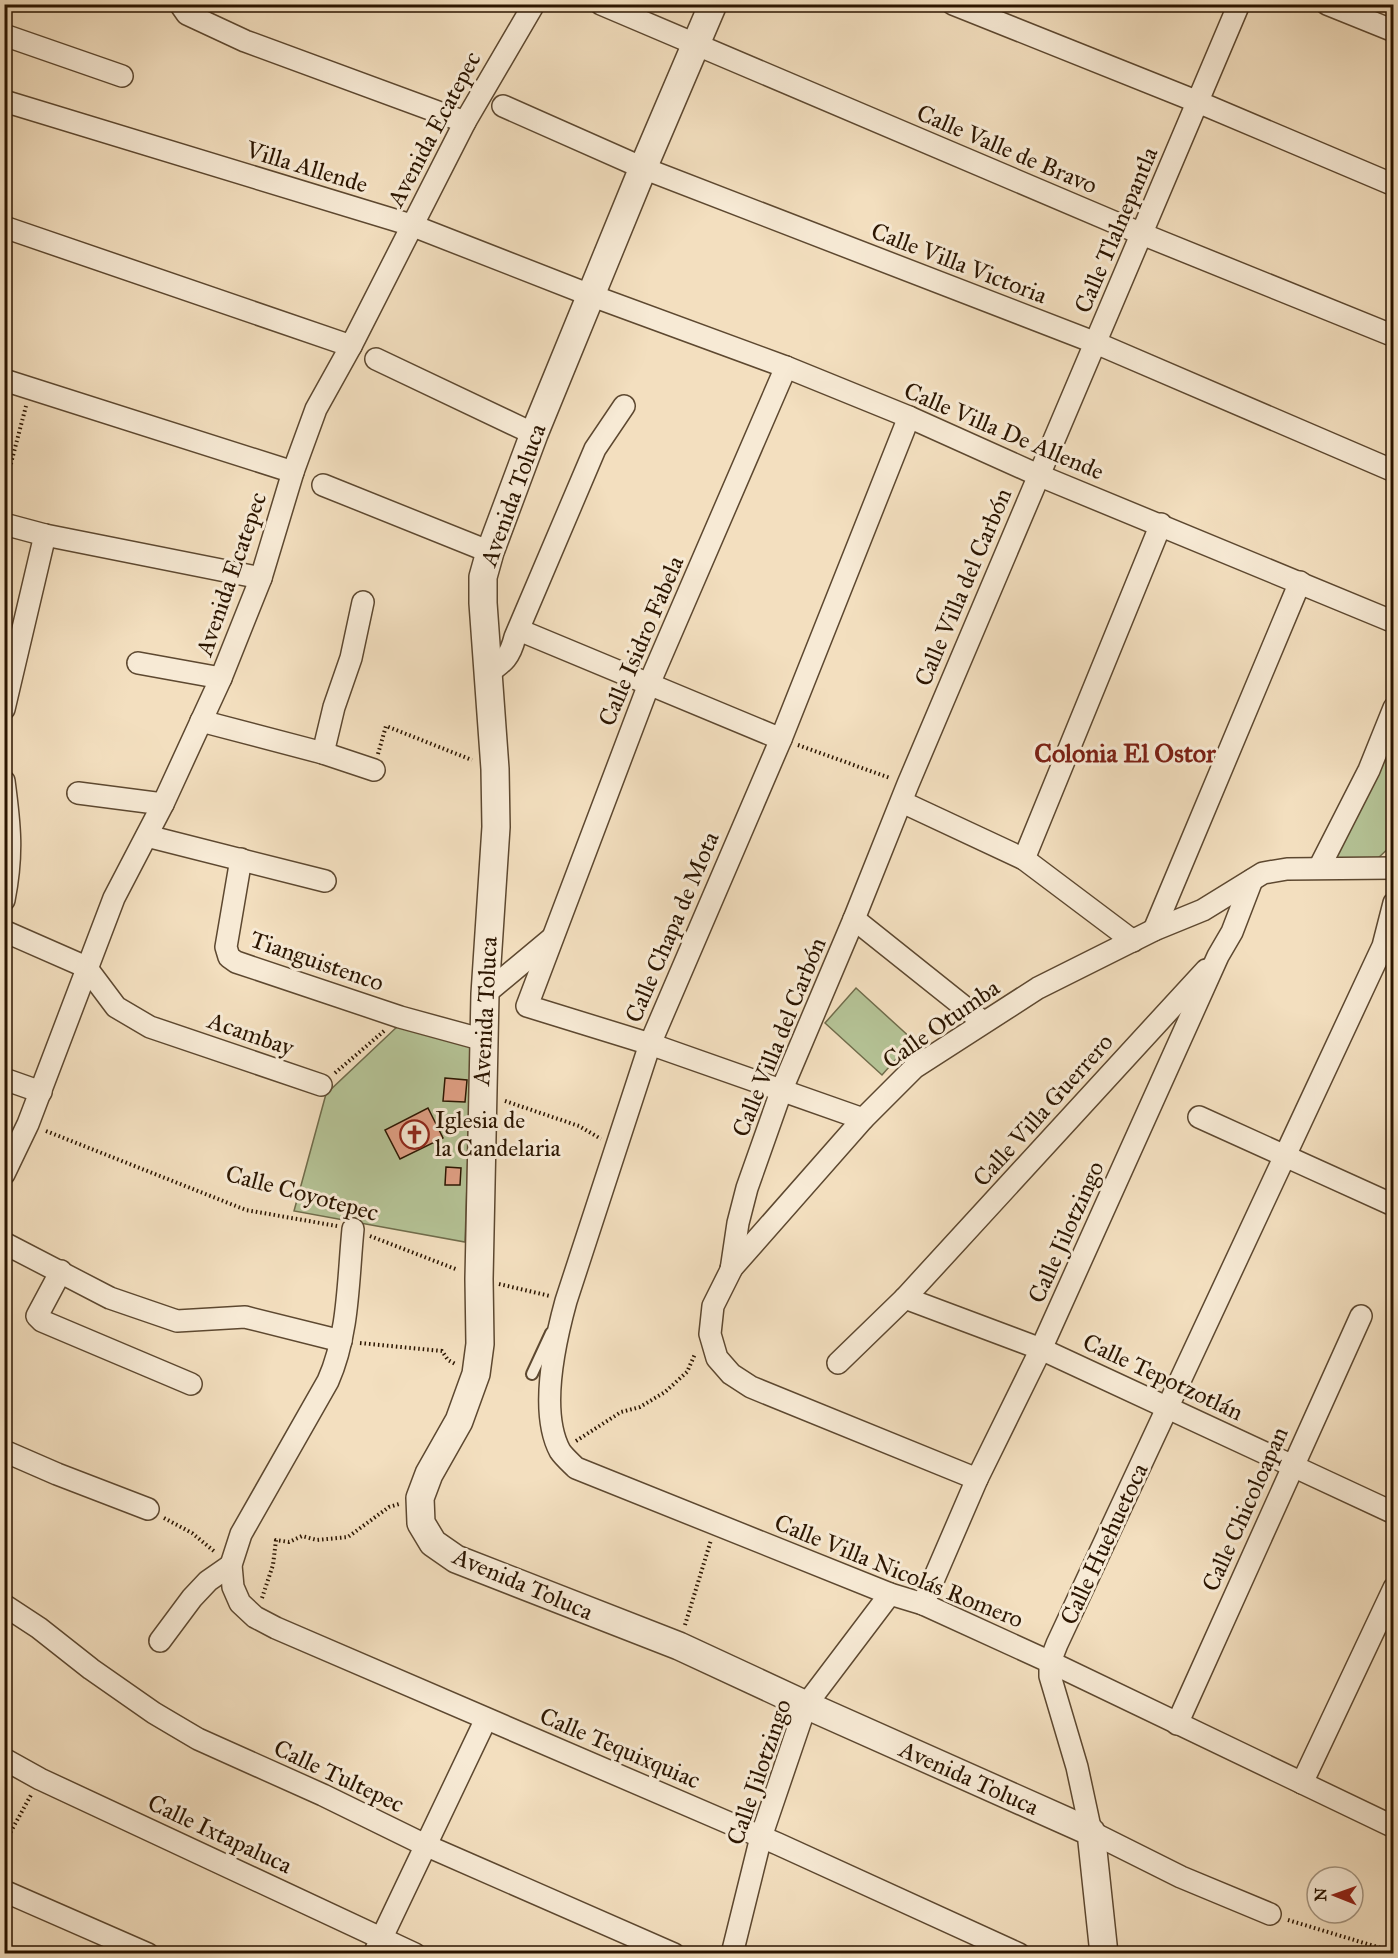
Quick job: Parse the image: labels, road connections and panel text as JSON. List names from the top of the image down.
{
  "streets": {
    "street": [
      "Avenida Ecatepec",
      "Calle Valle de Bravo",
      "Villa Allende",
      "Calle Tlalnepantla",
      "Calle Villa Victoria",
      "Calle Villa De Allende",
      "Avenida Toluca",
      "Calle Villa del Carbón",
      "Calle Isidro Fabela",
      "Calle Chapa de Mota",
      "Tianguistenco",
      "Calle Otumba",
      "Acambay",
      "Calle Villa Guerrero",
      "Calle Jilotzingo",
      "Calle Tepotzotlán",
      "Calle Chicoloapan",
      "Calle Huehuetoca",
      "Calle Villa Nicolás Romero",
      "Calle Tequixquiac",
      "Calle Tultepec",
      "Calle Ixtapaluca"
    ],
    "path": ["Calle Coyotepec"]
  },
  "crossings": [
    ["Avenida Ecatepec", "Villa Allende"],
    ["Avenida Ecatepec", "Acambay"],
    ["Avenida Ecatepec", "Calle Coyotepec"],
    ["Calle Valle de Bravo", "Calle Tlalnepantla"],
    ["Calle Valle de Bravo", "Avenida Toluca"],
    ["Villa Allende", "Calle Villa De Allende"],
    ["Villa Allende", "Avenida Toluca"],
    ["Calle Tlalnepantla", "Calle Villa Victoria"],
    ["Calle Tlalnepantla", "Calle Villa De Allende"],
    ["Calle Tlalnepantla", "Calle Villa del Carbón"],
    ["Calle Villa Victoria", "Avenida Toluca"],
    ["Calle Villa De Allende", "Avenida Toluca"],
    ["Calle Villa De Allende", "Calle Villa del Carbón"],
    ["Calle Villa De Allende", "Calle Isidro Fabela"],
    ["Calle Villa De Allende", "Calle Chapa de Mota"],
    ["Avenida Toluca", "Calle Isidro Fabela"],
    ["Avenida Toluca", "Tianguistenco"],
    ["Avenida Toluca", "Calle Coyotepec"],
    ["Avenida Toluca", "Calle Jilotzingo"],
    ["Calle Villa del Carbón", "Calle Otumba"],
    ["Calle Villa del Carbón", "Calle Jilotzingo"],
    ["Calle Isidro Fabela", "Calle Chapa de Mota"],
    ["Calle Chapa de Mota", "Calle Coyotepec"],
    ["Calle Chapa de Mota", "Calle Villa Nicolás Romero"],
    ["Calle Otumba", "Calle Jilotzingo"],
    ["Calle Villa Guerrero", "Calle Jilotzingo"],
    ["Calle Villa Guerrero", "Calle Tepotzotlán"],
    ["Calle Coyotepec", "Calle Tequixquiac"],
    ["Calle Jilotzingo", "Calle Tepotzotlán"],
    ["Calle Jilotzingo", "Calle Villa Nicolás Romero"],
    ["Calle Jilotzingo", "Calle Tequixquiac"],
    ["Calle Tepotzotlán", "Calle Chicoloapan"],
    ["Calle Tepotzotlán", "Calle Huehuetoca"],
    ["Calle Chicoloapan", "Calle Villa Nicolás Romero"],
    ["Calle Huehuetoca", "Calle Villa Nicolás Romero"]
  ],
  "districts": ["Colonia El Ostor"],
  "places": {
    "church": ["Iglesia de la Candelaria"]
  },
  "north": "left"
}
